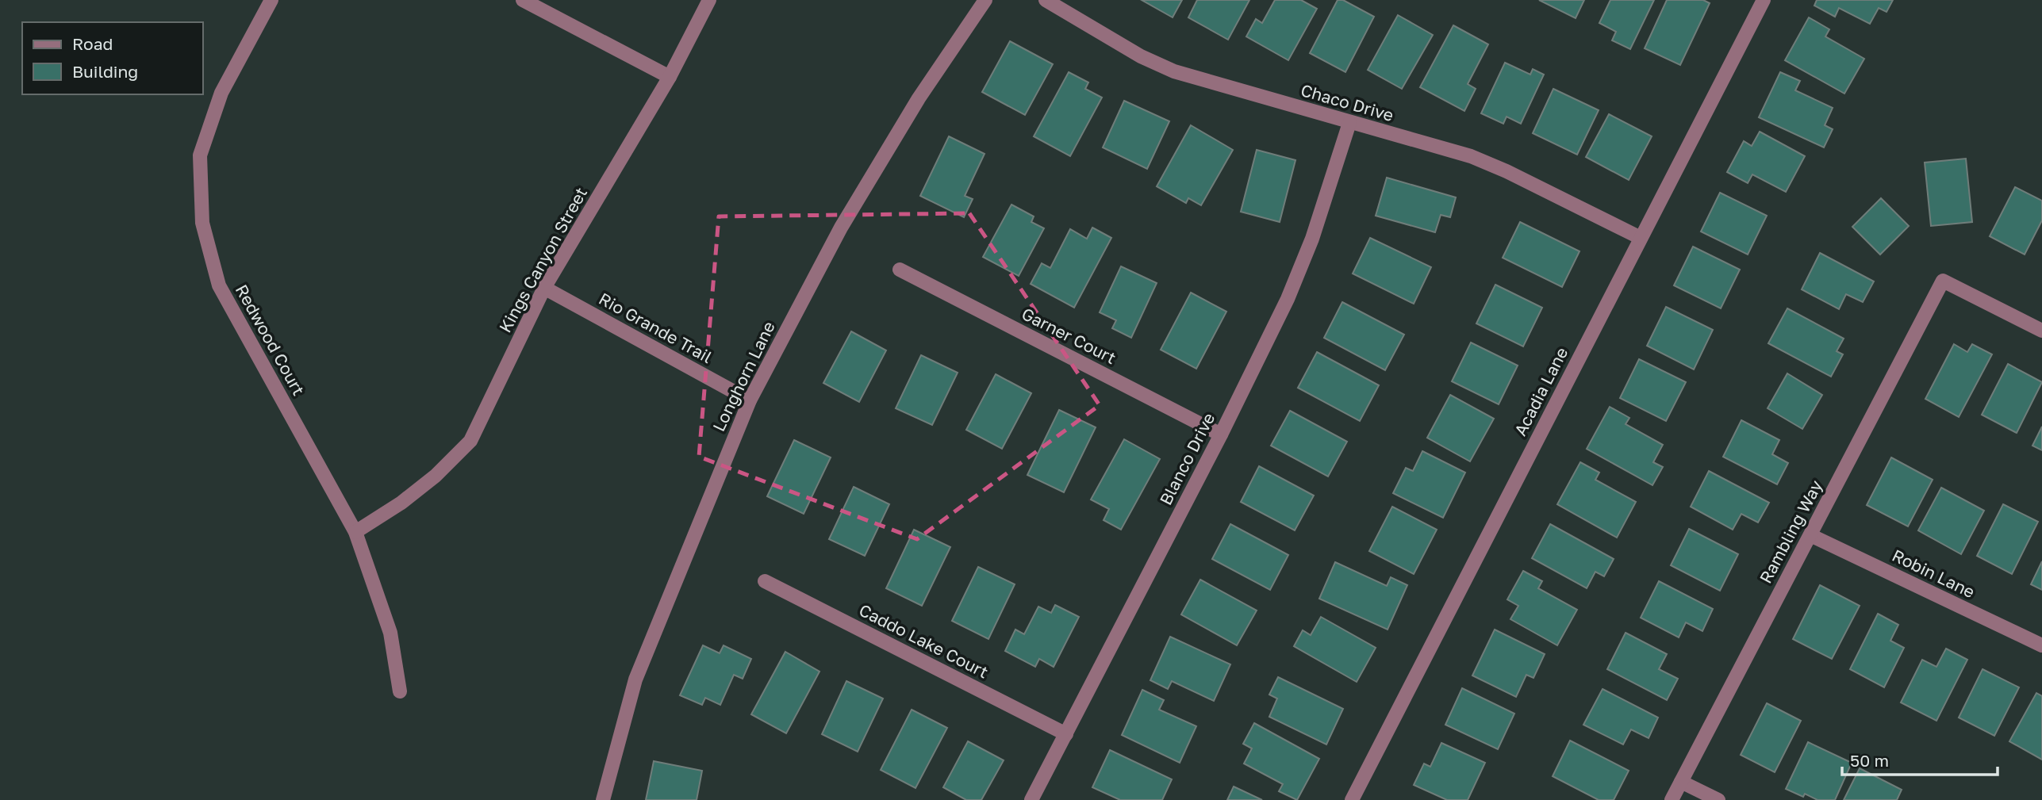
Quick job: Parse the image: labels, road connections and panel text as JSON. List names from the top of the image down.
{
  "streets": {
    "street": [
      "Chaco Drive",
      "Kings Canyon Street",
      "Rio Grande Trail",
      "Garner Court",
      "Redwood Court",
      "Longhorn Lane",
      "Acadia Lane",
      "Blanco Drive",
      "Rambling Way",
      "Robin Lane",
      "Caddo Lake Court"
    ]
  },
  "crossings": [
    ["Chaco Drive", "Acadia Lane"],
    ["Chaco Drive", "Blanco Drive"],
    ["Kings Canyon Street", "Rio Grande Trail"],
    ["Kings Canyon Street", "Redwood Court"],
    ["Rio Grande Trail", "Longhorn Lane"],
    ["Garner Court", "Blanco Drive"],
    ["Blanco Drive", "Caddo Lake Court"],
    ["Rambling Way", "Robin Lane"]
  ],
  "legend": ["Road", "Building"],
  "scale_bar": "50 m"
}
